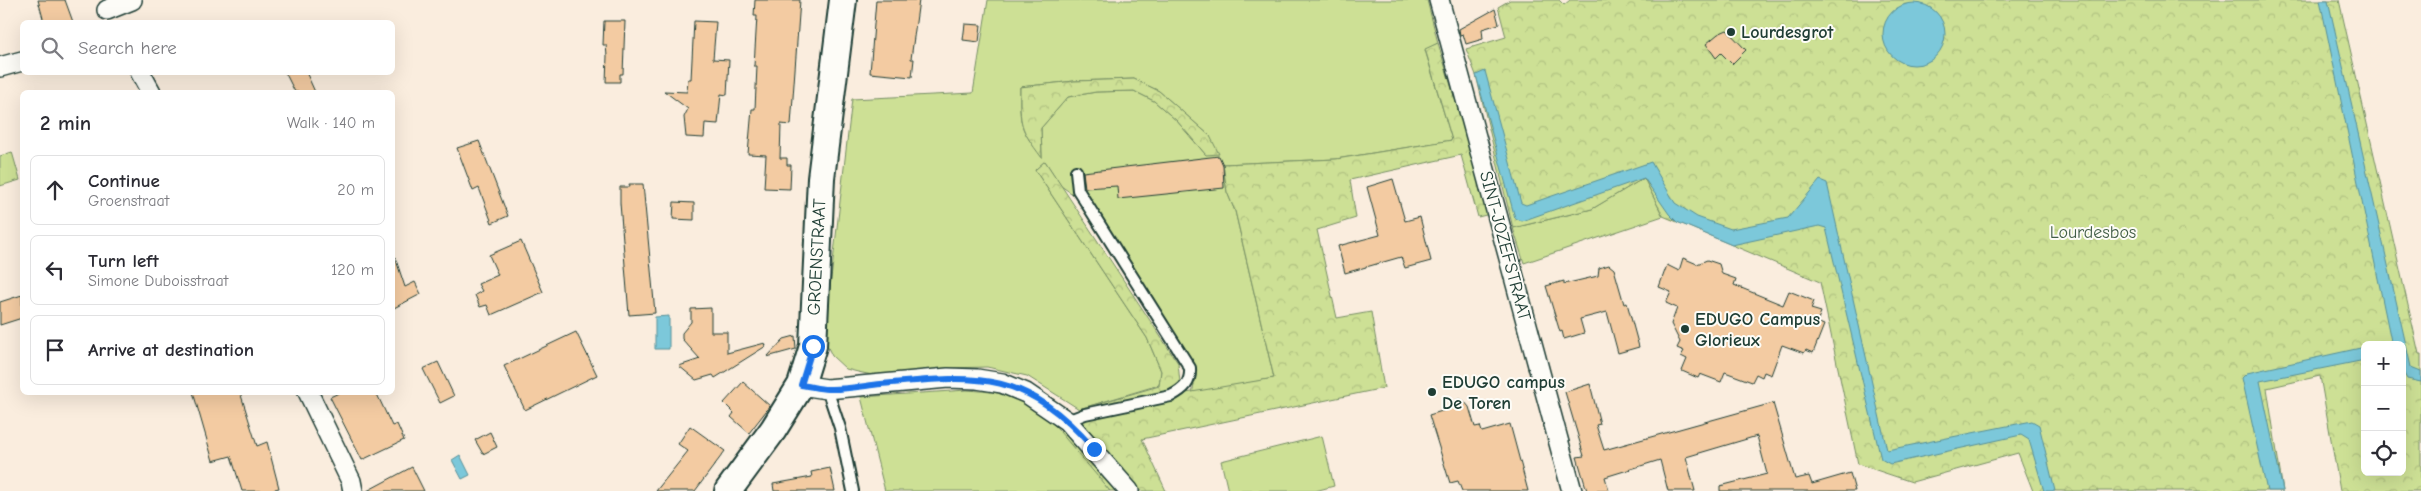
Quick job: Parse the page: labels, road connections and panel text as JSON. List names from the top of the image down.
{
  "streets": {
    "street": ["SINT-JOZEFSTRAAT", "GROENSTRAAT"]
  },
  "parks": ["Lourdesbos"],
  "places": ["Lourdesgrot", "EDUGO Campus Glorieux", "EDUGO campus De Toren"],
  "page": {
    "search": "Search here",
    "heading": ["2 min", "Walk · 140 m"],
    "list": [
      ["Continue", "Groenstraat", "20 m"],
      ["Turn left", "Simone Duboisstraat", "120 m"],
      "Arrive at destination"
    ],
    "map_buttons": ["+", "−"]
  }
}
